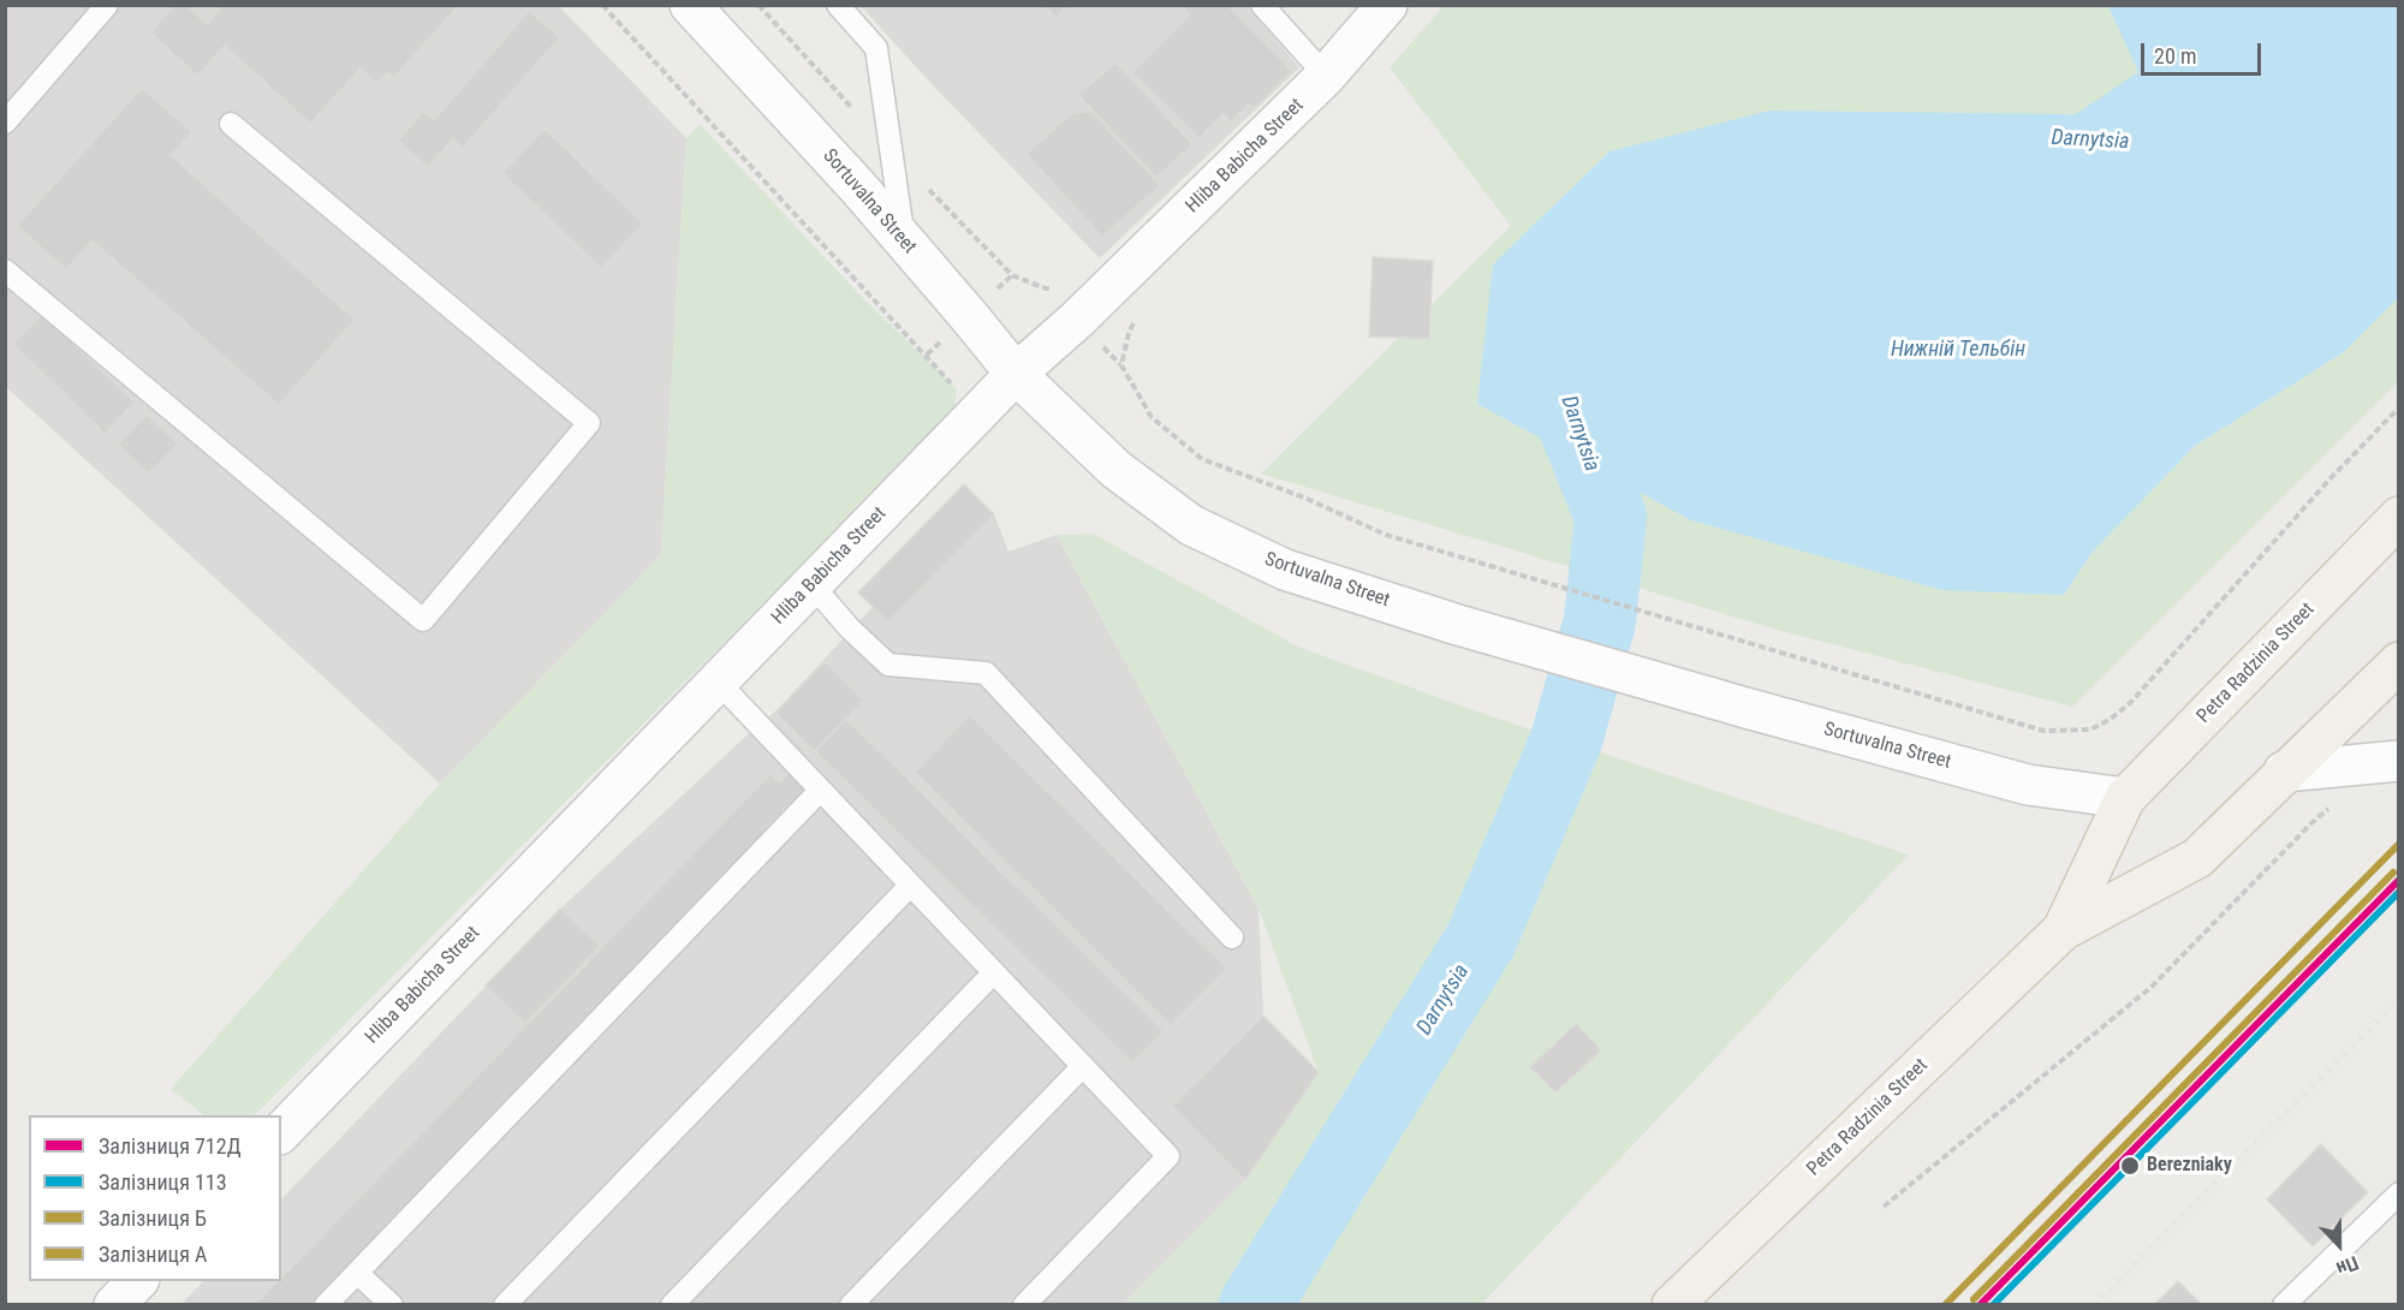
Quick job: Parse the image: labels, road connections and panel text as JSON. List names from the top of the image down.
{
  "streets": {
    "main road": ["Petra Radzinia Street"],
    "street": ["Hliba Babicha Street", "Sortuvalna Street"]
  },
  "crossings": [
    ["Hliba Babicha Street", "Sortuvalna Street"],
    ["Sortuvalna Street", "Petra Radzinia Street"]
  ],
  "water": ["Darnytsia", "Нижній Тельбін"],
  "places": ["Berezniaky"],
  "lines": [
    "rail line Б",
    "rail line A",
    "rail line 712Д",
    "rail line 113"
  ],
  "legend": [
    "Залізниця 712Д",
    "Залізниця 113",
    "Залізниця Б",
    "Залізниця A"
  ],
  "scale_bar": "20 m",
  "north": "bottom"
}
